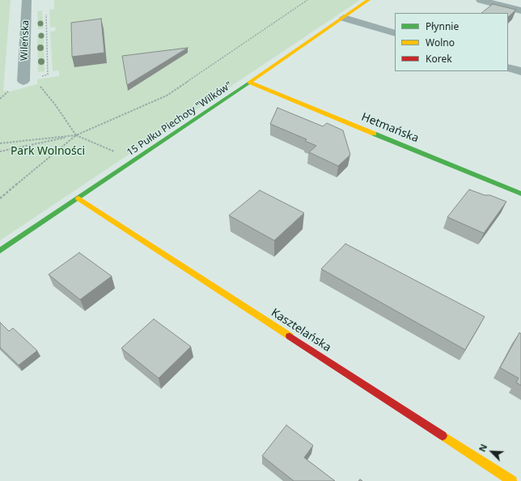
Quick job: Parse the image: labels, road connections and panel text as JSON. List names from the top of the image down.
{
  "streets": {
    "street": [
      "Wileńska",
      "15 Pułku Piechoty \"Wilków\"",
      "Hetmańska",
      "Kasztelańska"
    ]
  },
  "crossings": [
    ["15 Pułku Piechoty \"Wilków\"", "Hetmańska"],
    ["15 Pułku Piechoty \"Wilków\"", "Kasztelańska"]
  ],
  "parks": ["Park Wolności"],
  "legend": ["Płynnie", "Wolno", "Korek"],
  "north": "top left"
}
